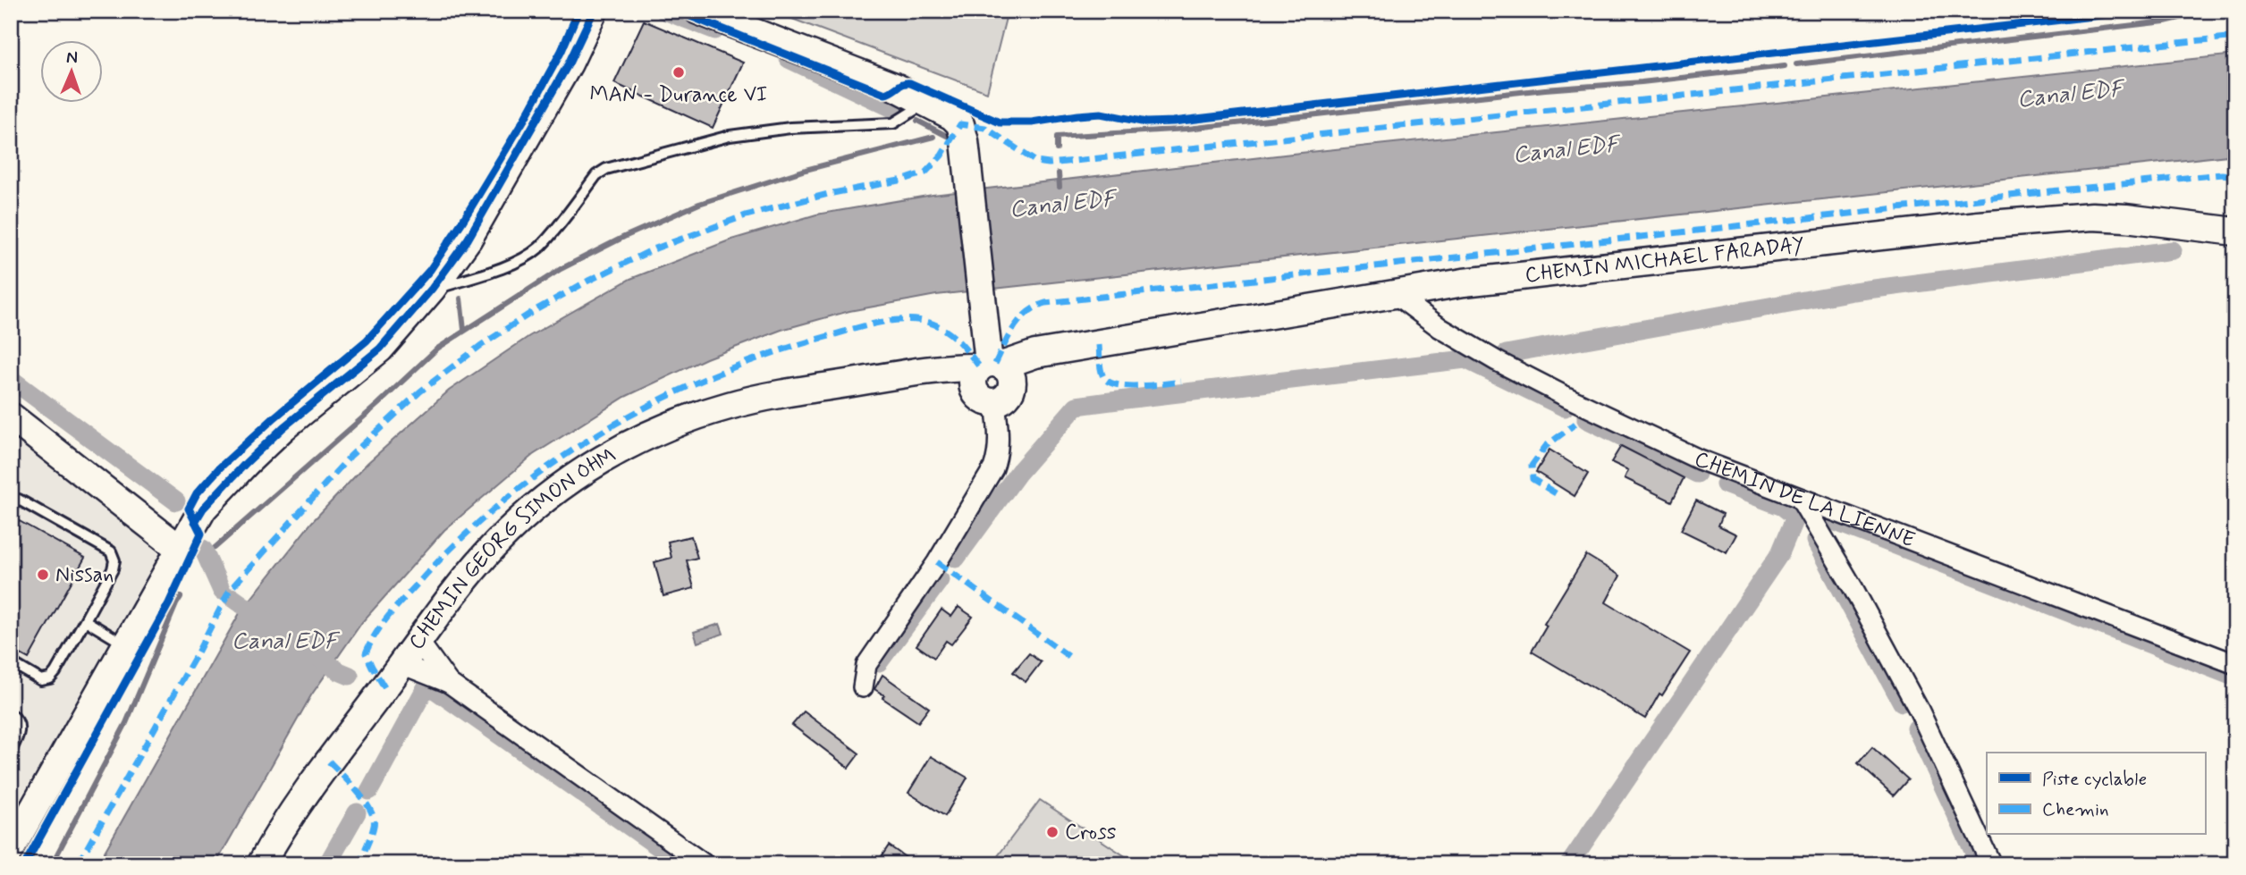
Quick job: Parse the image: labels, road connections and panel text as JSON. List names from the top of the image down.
{
  "streets": {
    "main road": ["CHEMIN MICHAEL FARADAY", "CHEMIN GEORG SIMON OHM"],
    "street": ["CHEMIN DE LA LIENNE"]
  },
  "crossings": [
    ["CHEMIN MICHAEL FARADAY", "CHEMIN DE LA LIENNE"],
    ["CHEMIN MICHAEL FARADAY", "CHEMIN GEORG SIMON OHM"]
  ],
  "water": ["Canal EDF"],
  "places": ["MAN - Durance VI", "Nissan", "Cross"],
  "legend": ["Piste cyclable", "Chemin"],
  "north": "top"
}
